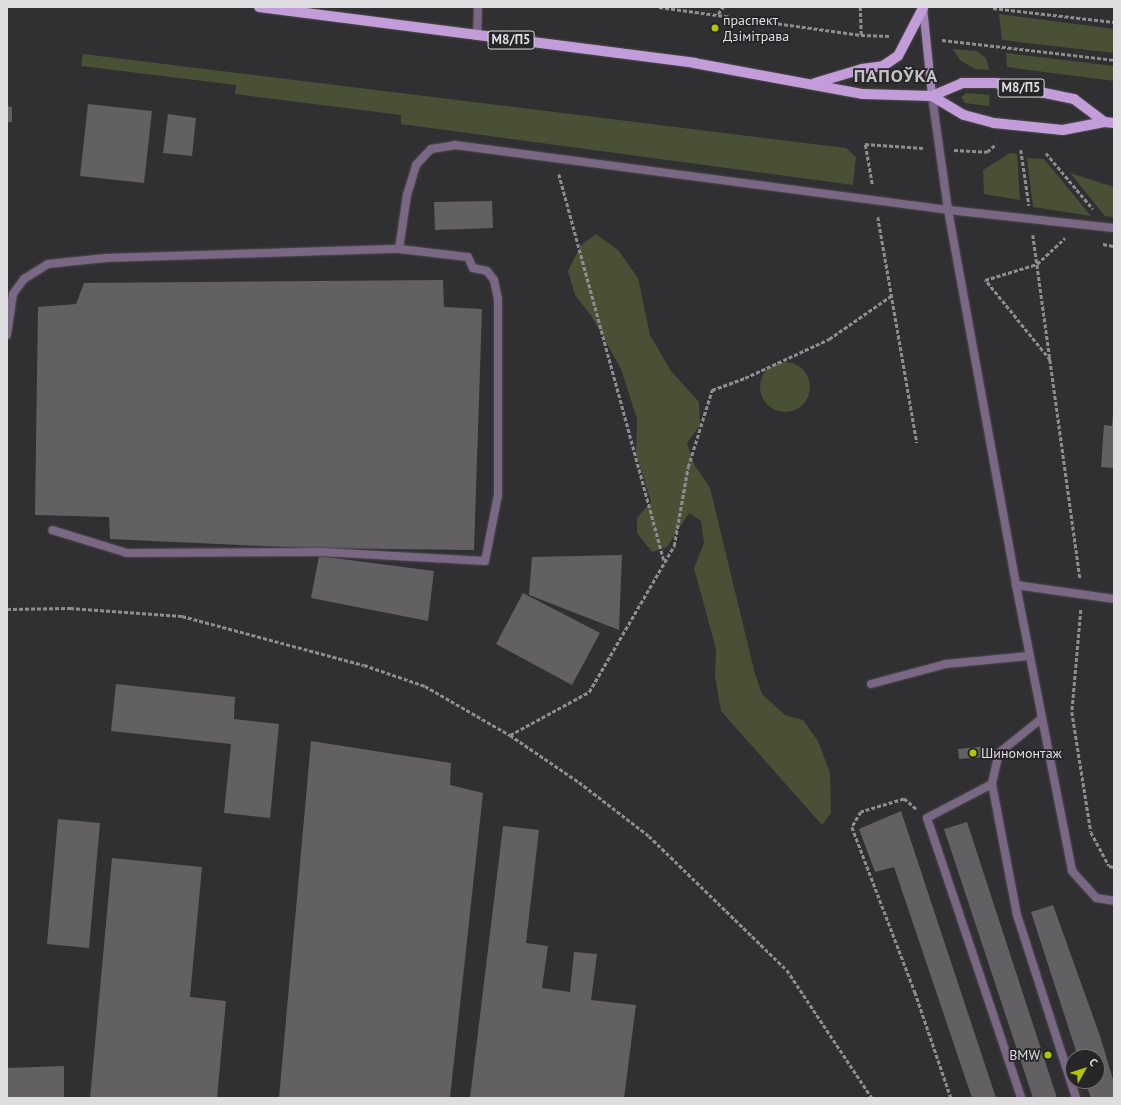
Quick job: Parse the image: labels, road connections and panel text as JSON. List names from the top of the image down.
{
  "streets": {
    "main road": ["М8/П5"]
  },
  "districts": ["ПАПОЎКА"],
  "places": ["праспект Дзімітрава", "Шиномонтаж", "BMW"],
  "north": "top right"
}
